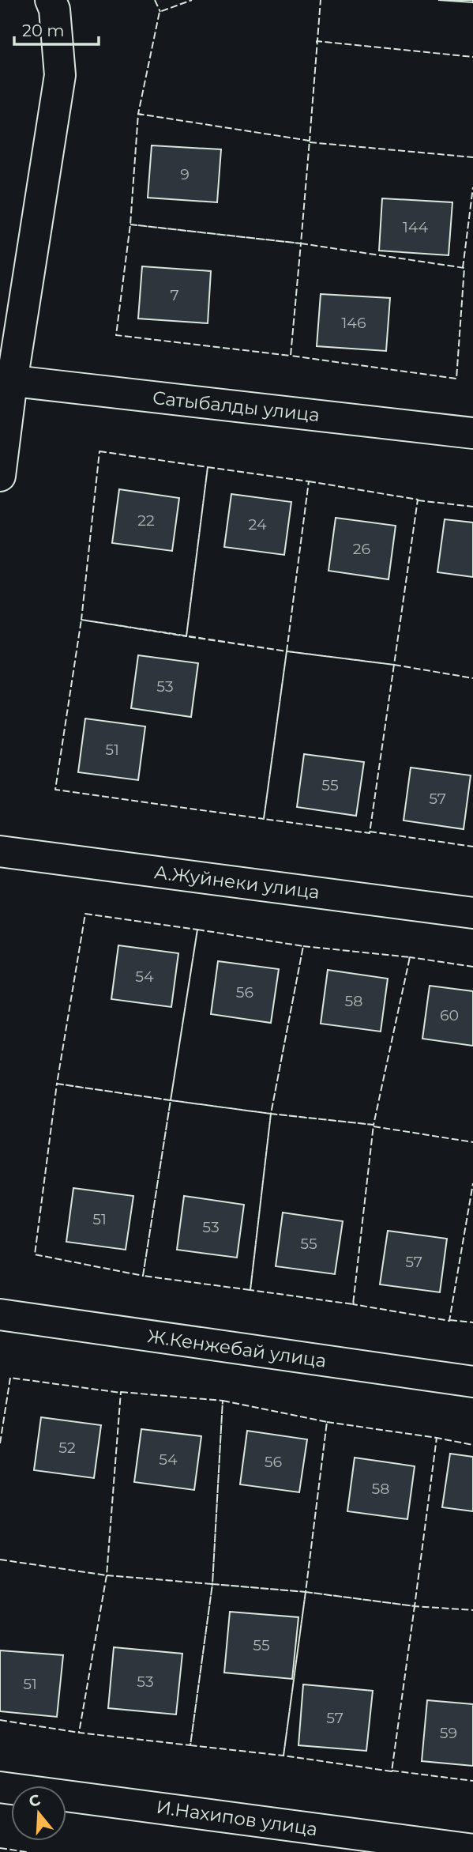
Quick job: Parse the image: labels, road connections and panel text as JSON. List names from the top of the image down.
{
  "streets": {
    "street": [
      "Сатыбалды улица",
      "А.Жуйнеки улица",
      "Ж.Кенжебай улица",
      "И.Нахипов улица"
    ]
  },
  "house_numbers": [
    "9",
    "144",
    "7",
    "146",
    "22",
    "24",
    "26",
    "53",
    "51",
    "55",
    "57",
    "54",
    "56",
    "58",
    "60",
    "51",
    "53",
    "55",
    "57",
    "52",
    "54",
    "56",
    "58",
    "55",
    "53",
    "51",
    "57",
    "59"
  ],
  "scale_bar": "20 m",
  "north": "top"
}
